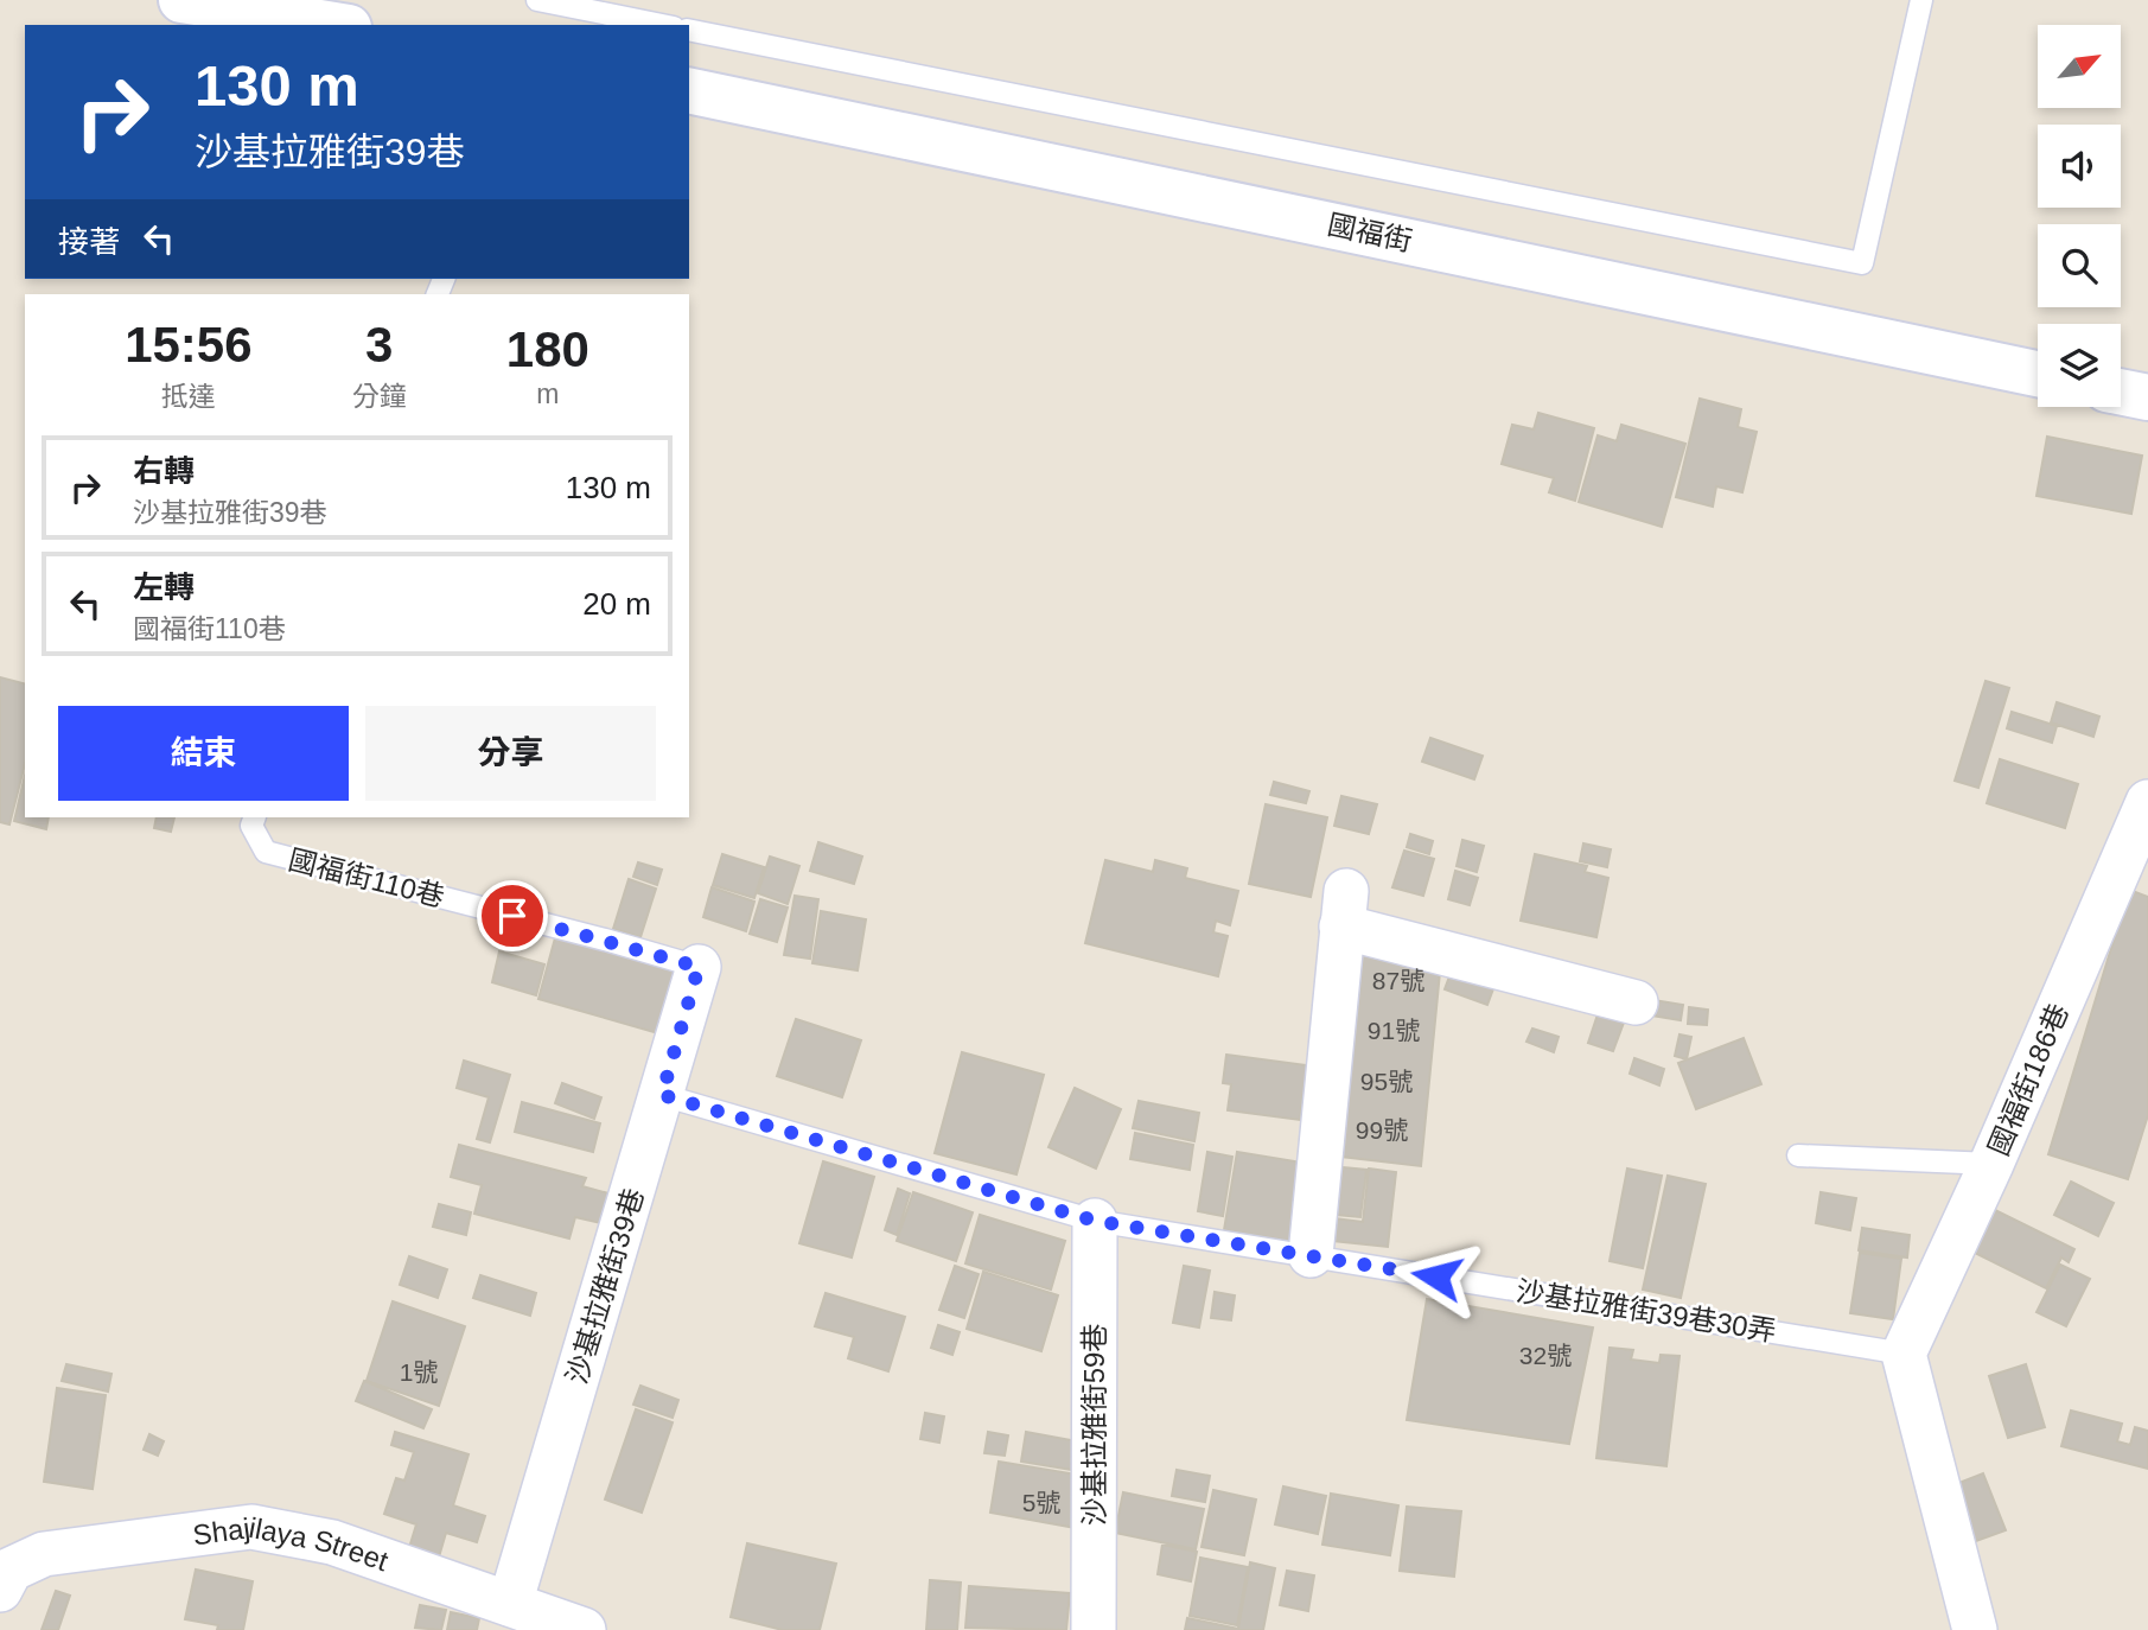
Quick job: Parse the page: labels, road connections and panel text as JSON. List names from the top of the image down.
{
  "streets": {
    "street": [
      "國福街",
      "國福街186巷",
      "沙基拉雅街39巷",
      "沙基拉雅街59巷",
      "Shajilaya Street"
    ],
    "lane": ["國福街110巷", "沙基拉雅街39巷30弄"]
  },
  "crossings": [
    ["國福街110巷", "沙基拉雅街39巷"],
    ["國福街186巷", "沙基拉雅街39巷30弄"],
    ["沙基拉雅街39巷", "沙基拉雅街39巷30弄"],
    ["沙基拉雅街39巷", "Shajilaya Street"],
    ["沙基拉雅街39巷30弄", "沙基拉雅街59巷"]
  ],
  "house_numbers": [
    "87號",
    "91號",
    "95號",
    "99號",
    "32號",
    "1號",
    "5號"
  ],
  "north": "top right",
  "page": {
    "turn": ["130 m", "沙基拉雅街39巷"],
    "then": "接著",
    "eta": [
      "15:56",
      "抵達",
      "3",
      "分鐘",
      "180",
      "m"
    ],
    "list": [
      {
        "name": "右轉",
        "note": "沙基拉雅街39巷",
        "value": "130 m"
      },
      {
        "name": "左轉",
        "note": "國福街110巷",
        "value": "20 m"
      }
    ],
    "buttons": ["結束", "分享"]
  }
}
